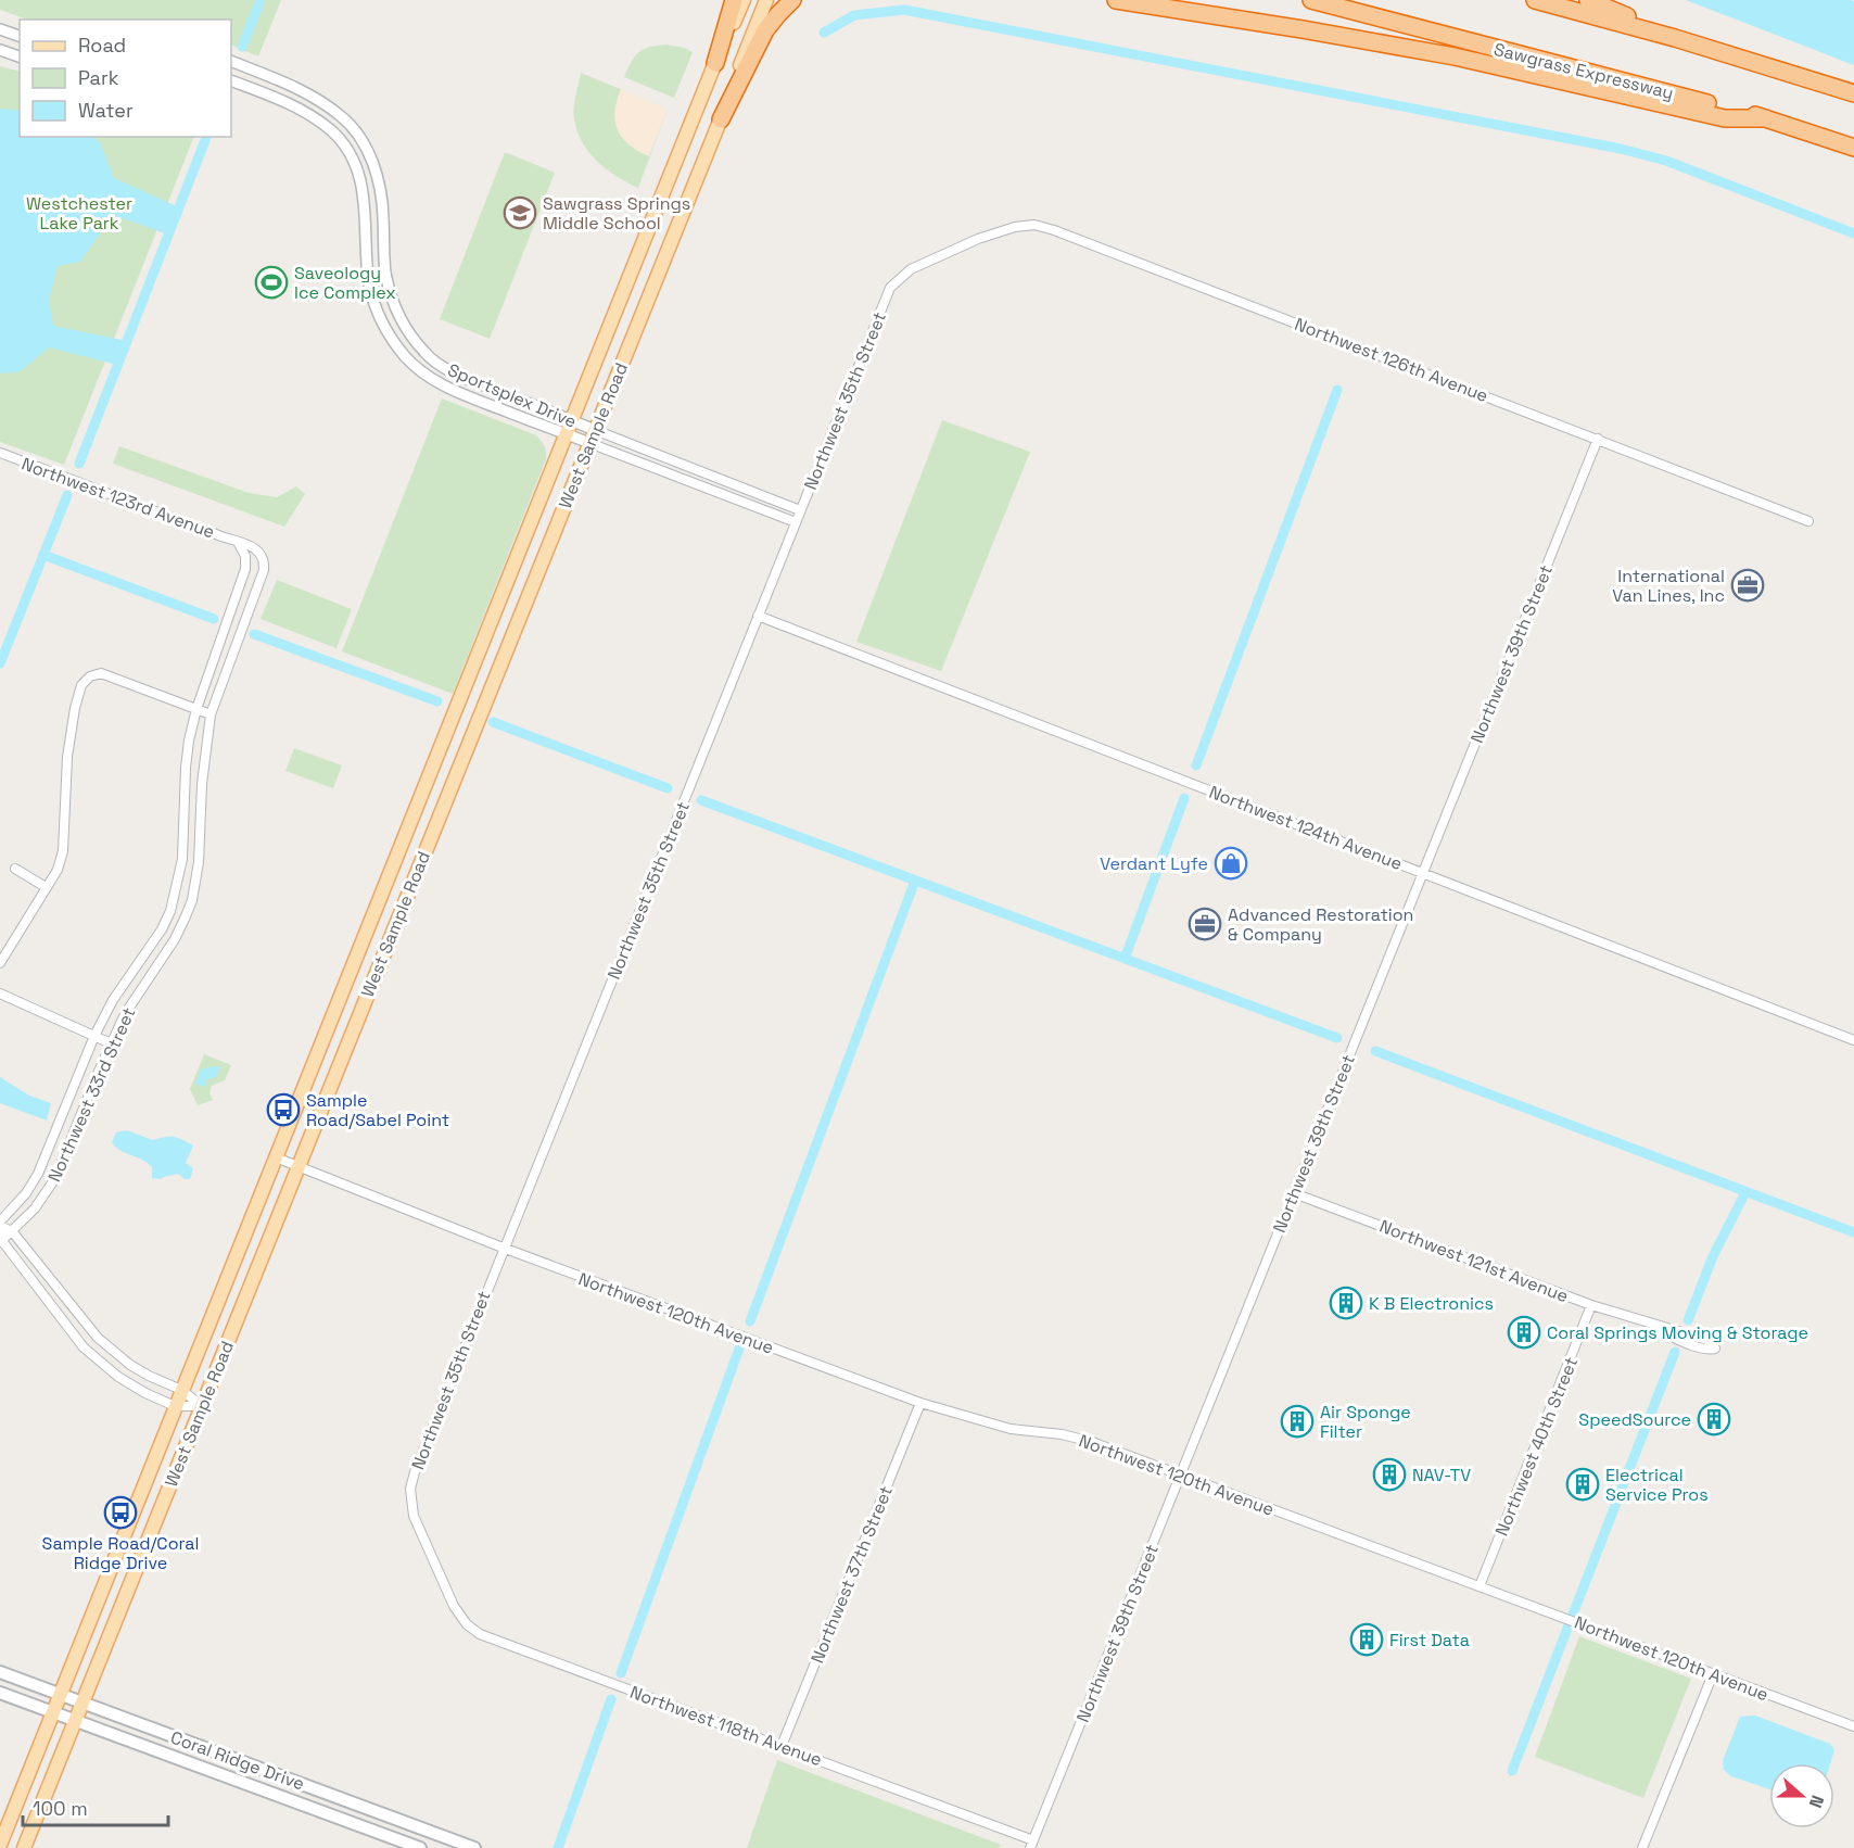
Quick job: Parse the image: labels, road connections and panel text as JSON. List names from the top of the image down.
{
  "streets": {
    "highway": ["Sawgrass Expressway"],
    "main road": ["West Sample Road", "Coral Ridge Drive"],
    "street": [
      "Northwest 126th Avenue",
      "Sportsplex Drive",
      "Northwest 35th Street",
      "Northwest 123rd Avenue",
      "Northwest 39th Street",
      "Northwest 124th Avenue",
      "Northwest 33rd Street",
      "Northwest 121st Avenue",
      "Northwest 120th Avenue",
      "Northwest 40th Street",
      "Northwest 37th Street",
      "Northwest 118th Avenue"
    ]
  },
  "crossings": [
    ["Northwest 126th Avenue", "Northwest 35th Street"],
    ["Northwest 126th Avenue", "Northwest 39th Street"],
    ["Sportsplex Drive", "West Sample Road"],
    ["Northwest 35th Street", "Northwest 124th Avenue"],
    ["Northwest 35th Street", "Northwest 120th Avenue"],
    ["Northwest 35th Street", "Northwest 118th Avenue"],
    ["West Sample Road", "Northwest 120th Avenue"],
    ["West Sample Road", "Coral Ridge Drive"],
    ["Northwest 123rd Avenue", "Northwest 33rd Street"],
    ["Northwest 39th Street", "Northwest 124th Avenue"],
    ["Northwest 39th Street", "Northwest 121st Avenue"],
    ["Northwest 39th Street", "Northwest 120th Avenue"],
    ["Northwest 39th Street", "Northwest 118th Avenue"],
    ["Northwest 121st Avenue", "Northwest 40th Street"],
    ["Northwest 120th Avenue", "Northwest 40th Street"],
    ["Northwest 120th Avenue", "Northwest 37th Street"],
    ["Northwest 37th Street", "Northwest 118th Avenue"]
  ],
  "parks": ["Westchester Lake Park"],
  "places": {
    "school or university": ["Sawgrass Springs Middle School"],
    "sports": ["Saveology Ice Complex"],
    "office": ["International Van Lines, Inc", "Advanced Restoration & Company"],
    "shop": ["Verdant Lyfe"],
    "bus stop": ["Sample Road/Sabel Point", "Sample Road/Coral Ridge Drive"],
    "building": [
      "K B Electronics",
      "Coral Springs Moving & Storage",
      "SpeedSource",
      "Air Sponge Filter",
      "NAV-TV",
      "Electrical Service Pros",
      "First Data"
    ]
  },
  "legend": ["Road", "Park", "Water"],
  "scale_bar": "100 m",
  "north": "right"
}
